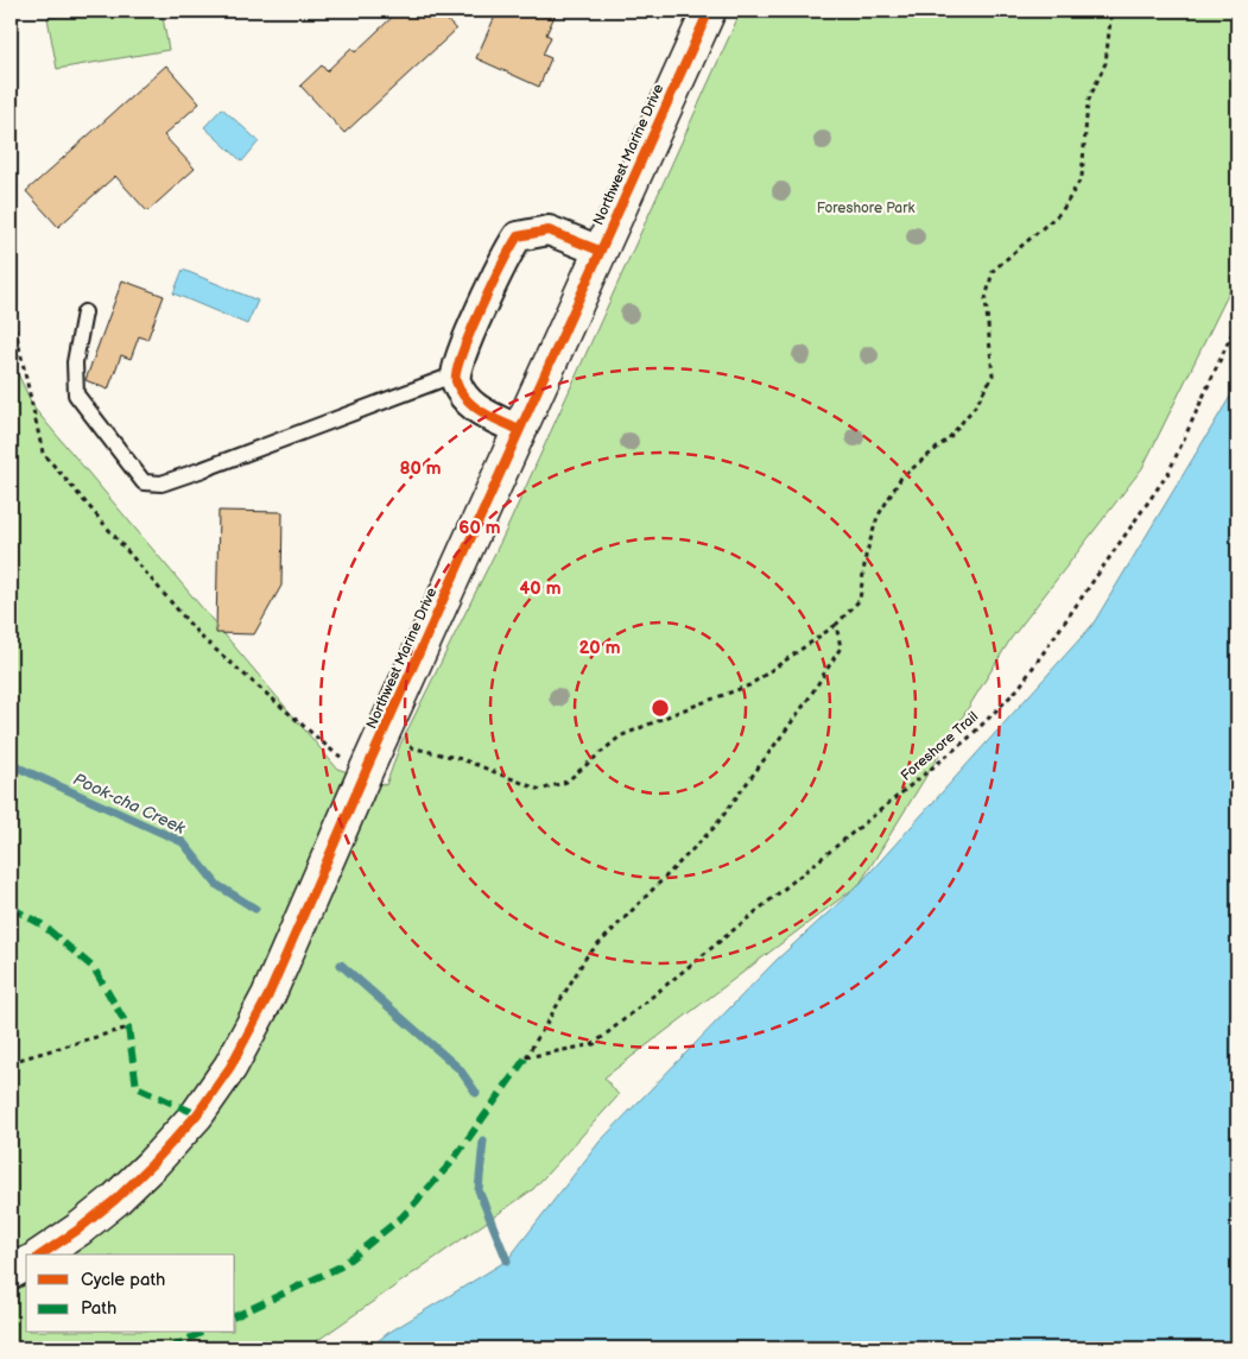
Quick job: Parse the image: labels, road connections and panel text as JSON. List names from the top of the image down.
{
  "streets": {
    "street": ["Northwest Marine Drive"],
    "path": ["Foreshore Trail"]
  },
  "water": ["Pook-cha Creek"],
  "parks": ["Foreshore Park"],
  "legend": ["Cycle path", "Path"],
  "rings": [
    "80 m",
    "60 m",
    "40 m",
    "20 m"
  ]
}
